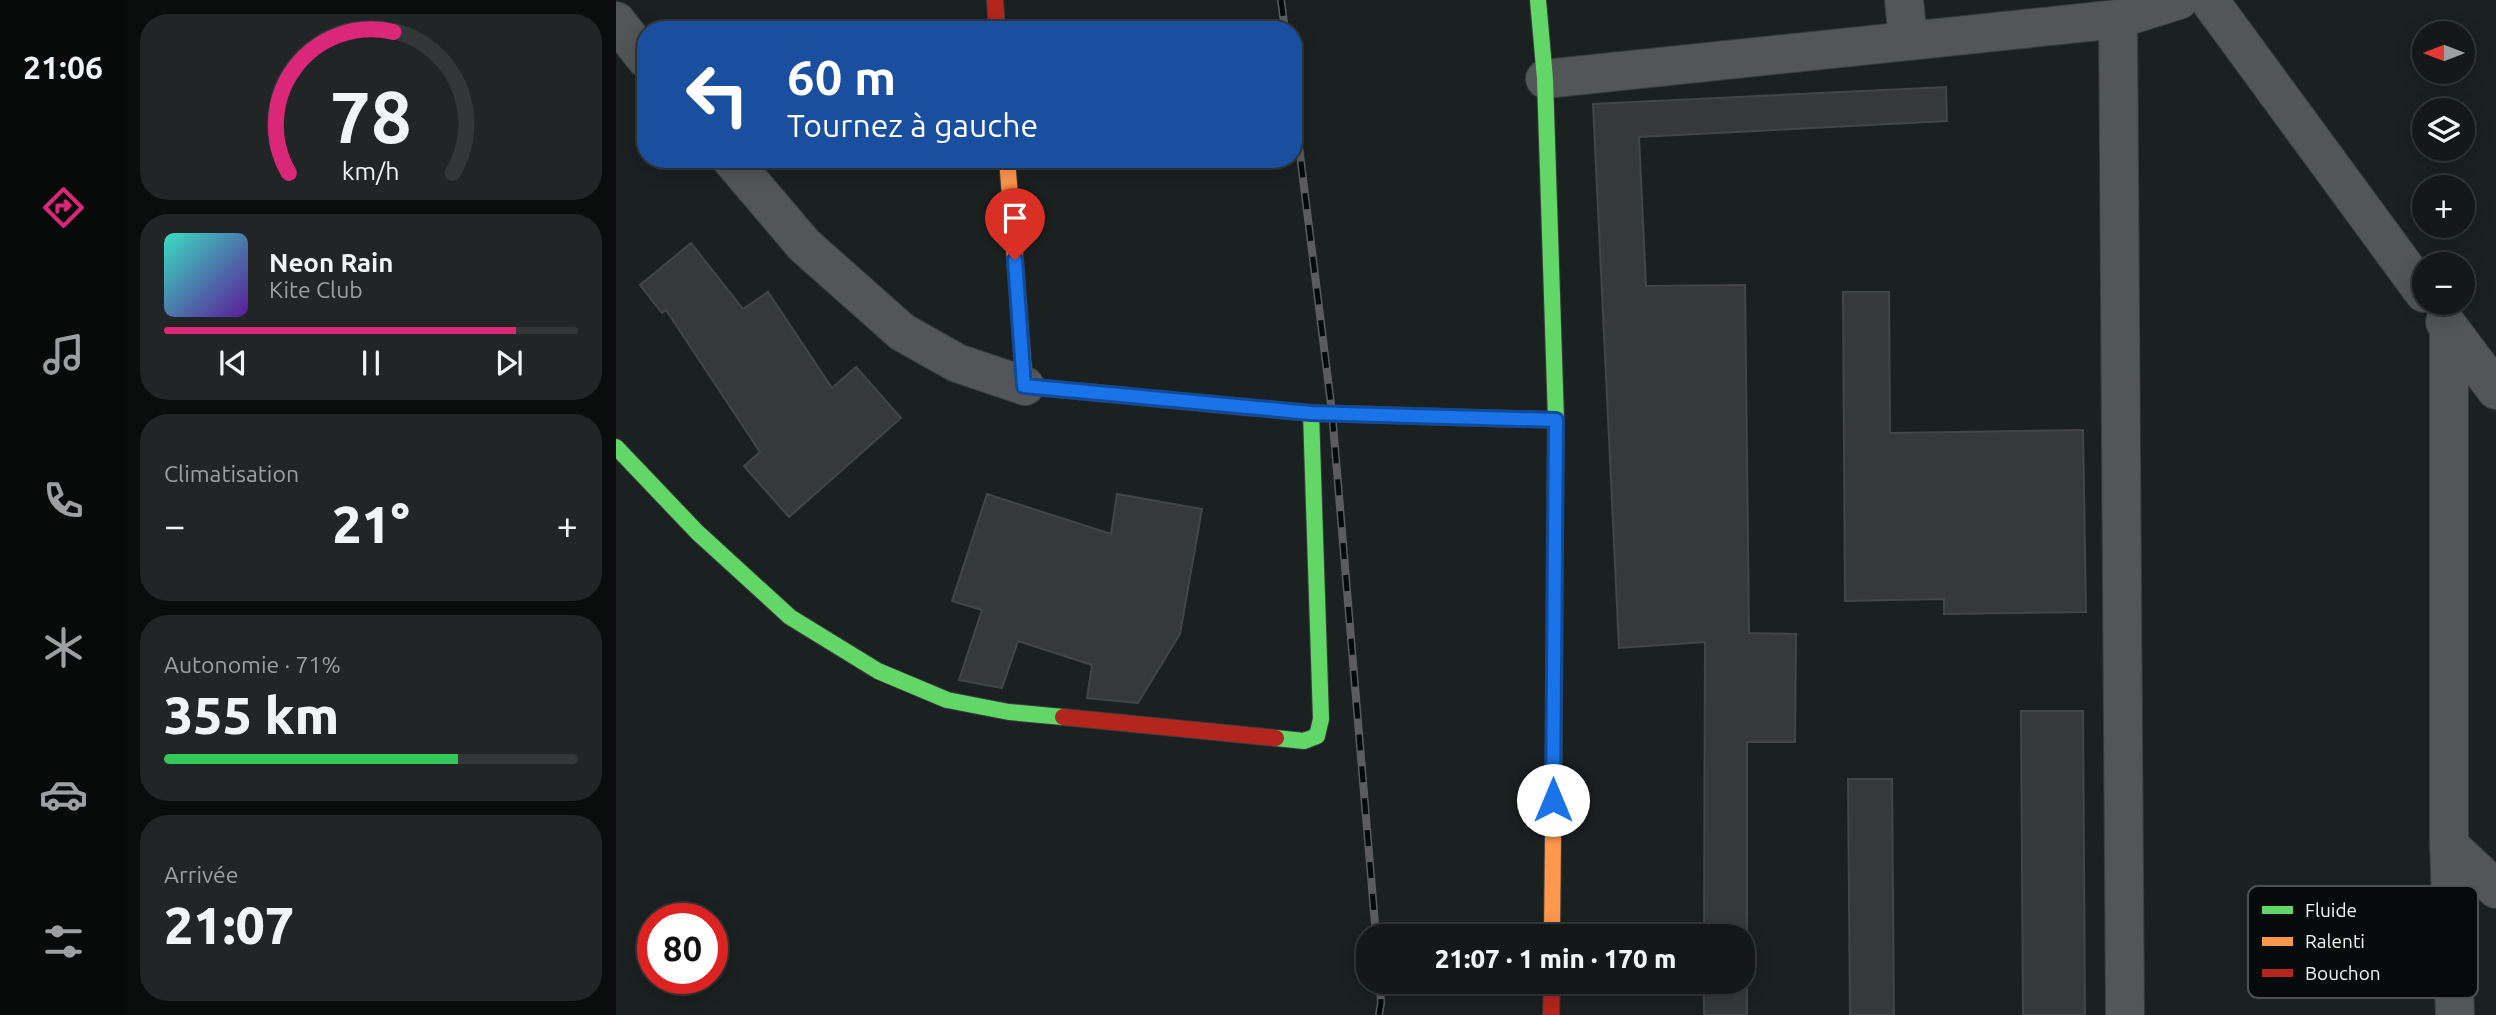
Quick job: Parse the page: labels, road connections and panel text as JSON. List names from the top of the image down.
{
  "legend": ["Fluide", "Ralenti", "Bouchon"],
  "north": "left",
  "page": {
    "tabs": "21:06",
    "map_buttons": ["+", "−"],
    "turn": ["60 m", "Tournez à gauche"],
    "song": ["Neon Rain", "Kite Club"],
    "tile": [
      "Climatisation",
      ["Autonomie · 71%", "355 km"],
      ["Arrivée", "21:07"]
    ],
    "heat": ["−", "21°", "+"],
    "limit": "80",
    "trip": "21:07 · 1 min · 170 m",
    "gauge": ["78", "km/h"]
  }
}
